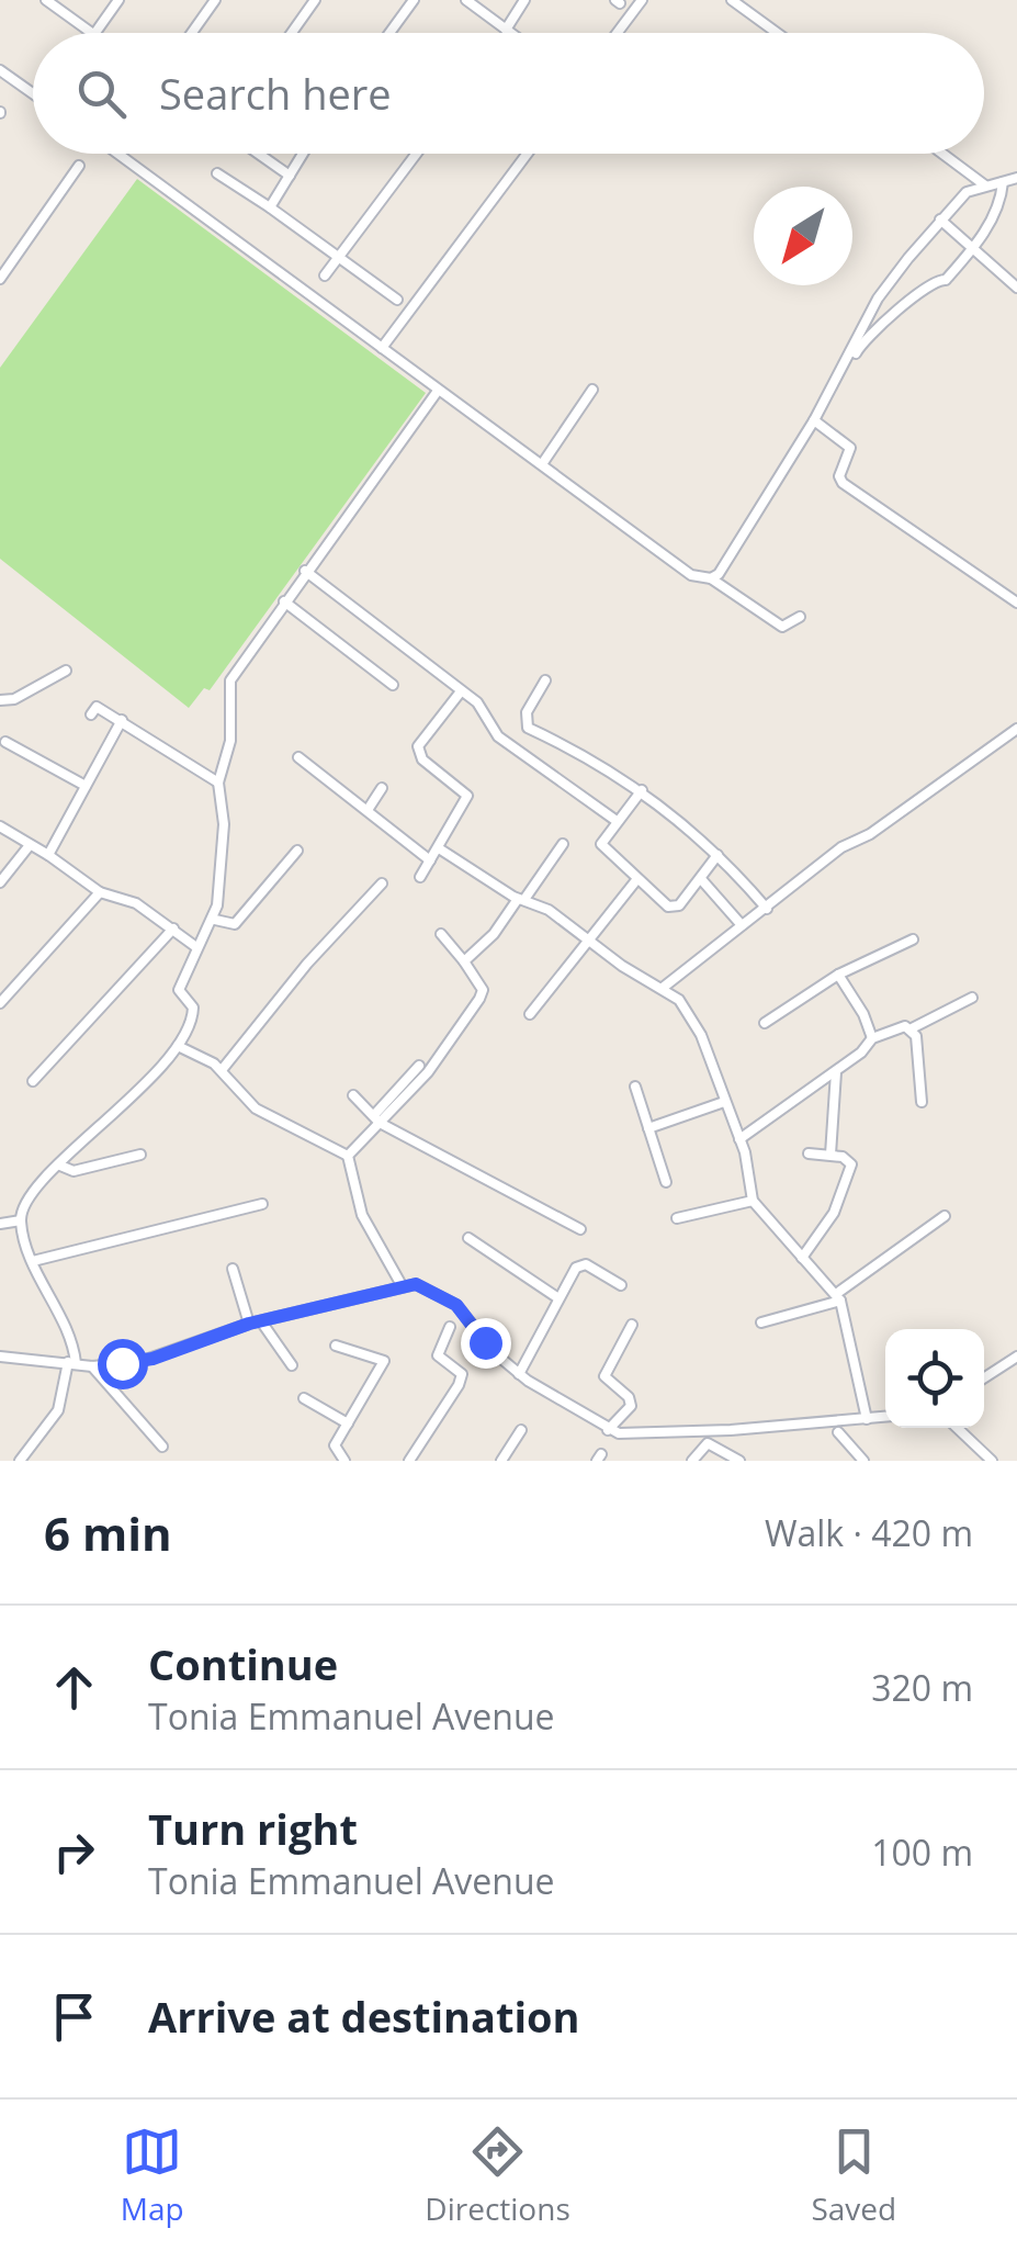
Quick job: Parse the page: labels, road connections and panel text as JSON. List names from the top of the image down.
{
  "north": "bottom left",
  "page": {
    "search": "Search here",
    "heading": ["6 min", "Walk · 420 m"],
    "list": [
      ["Continue", "Tonia Emmanuel Avenue", "320 m"],
      ["Turn right", "Tonia Emmanuel Avenue", "100 m"],
      "Arrive at destination"
    ],
    "nav": ["Map", "Directions", "Saved"]
  }
}
